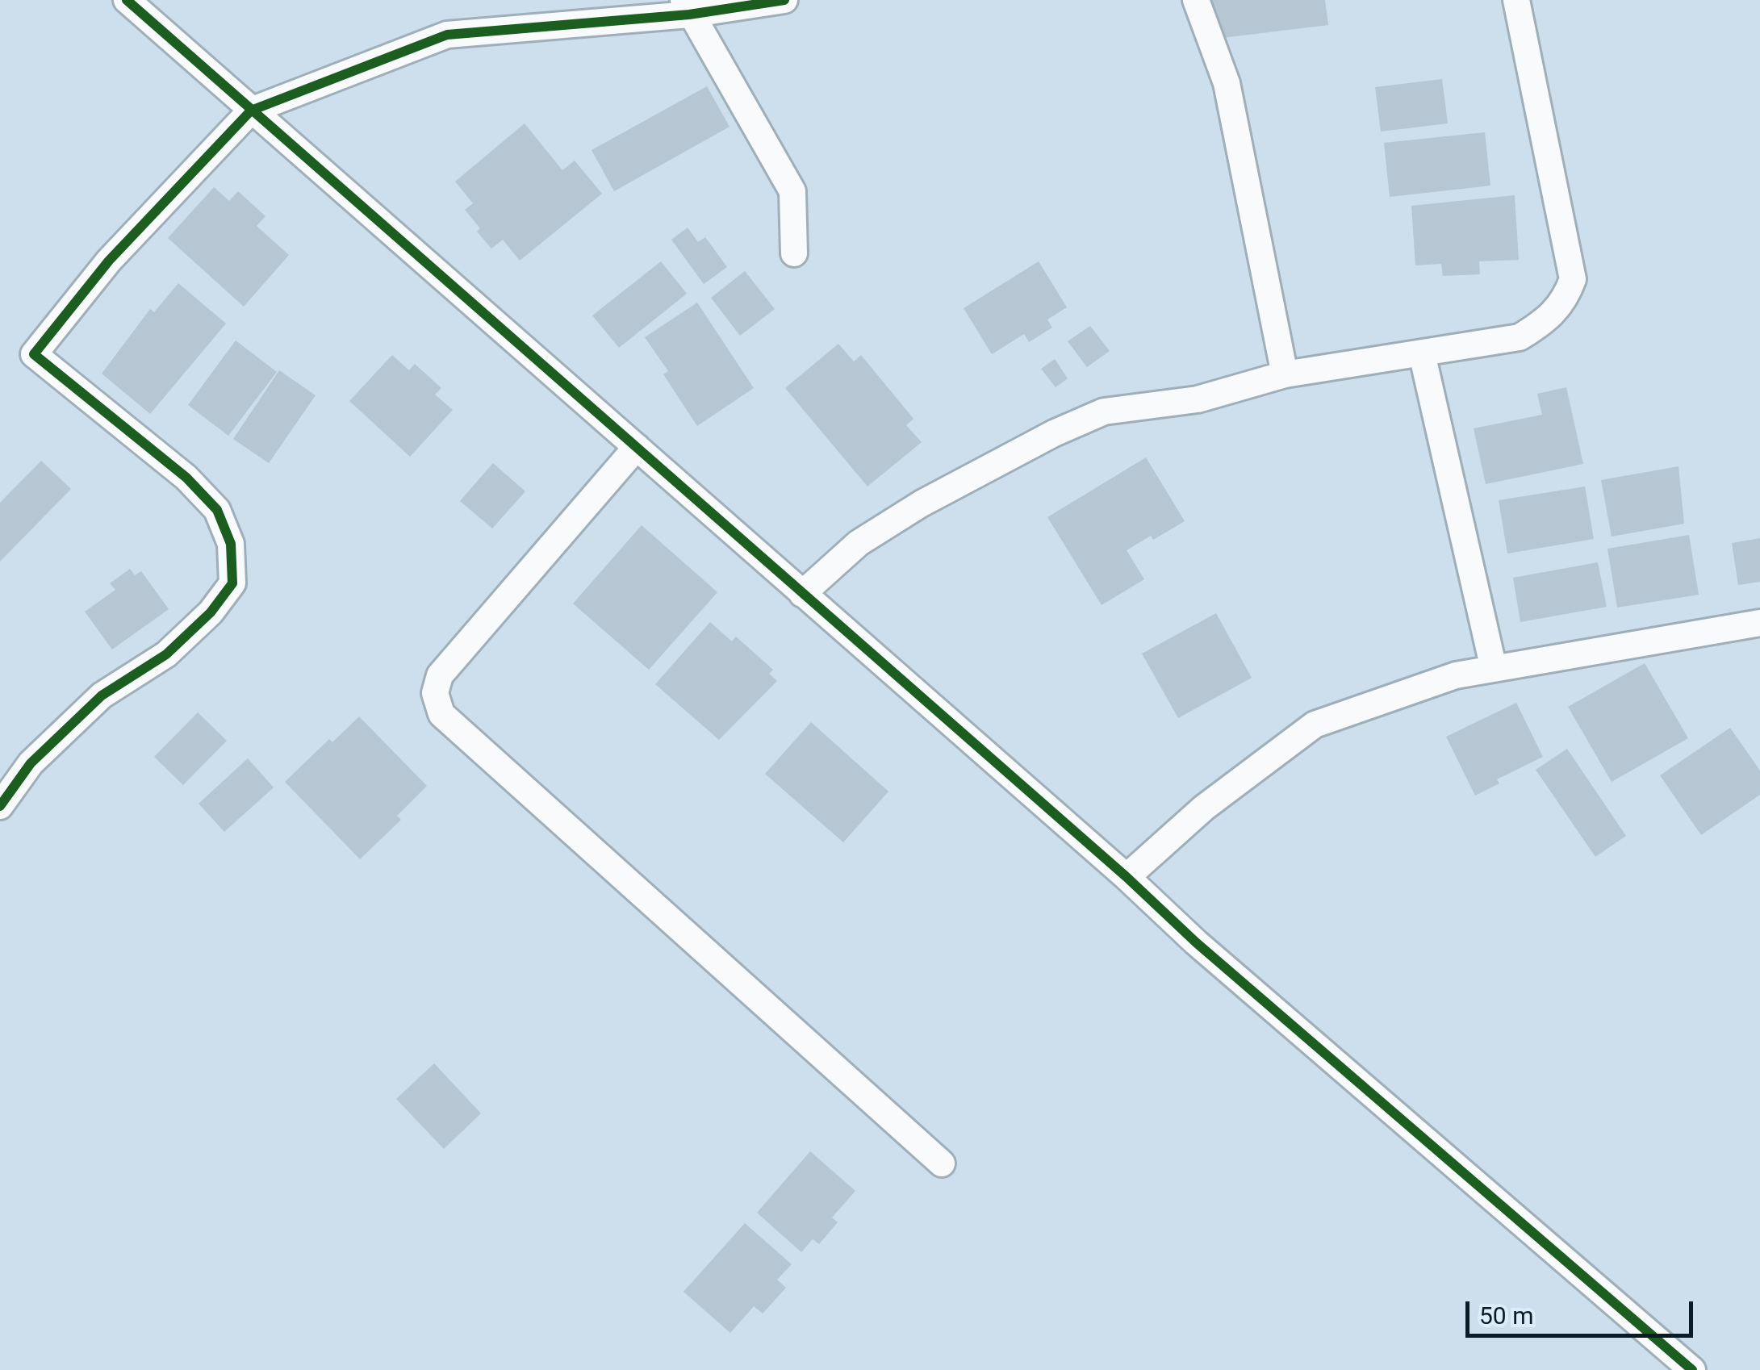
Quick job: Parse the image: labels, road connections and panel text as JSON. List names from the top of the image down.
{
  "scale_bar": "50 m"
}
